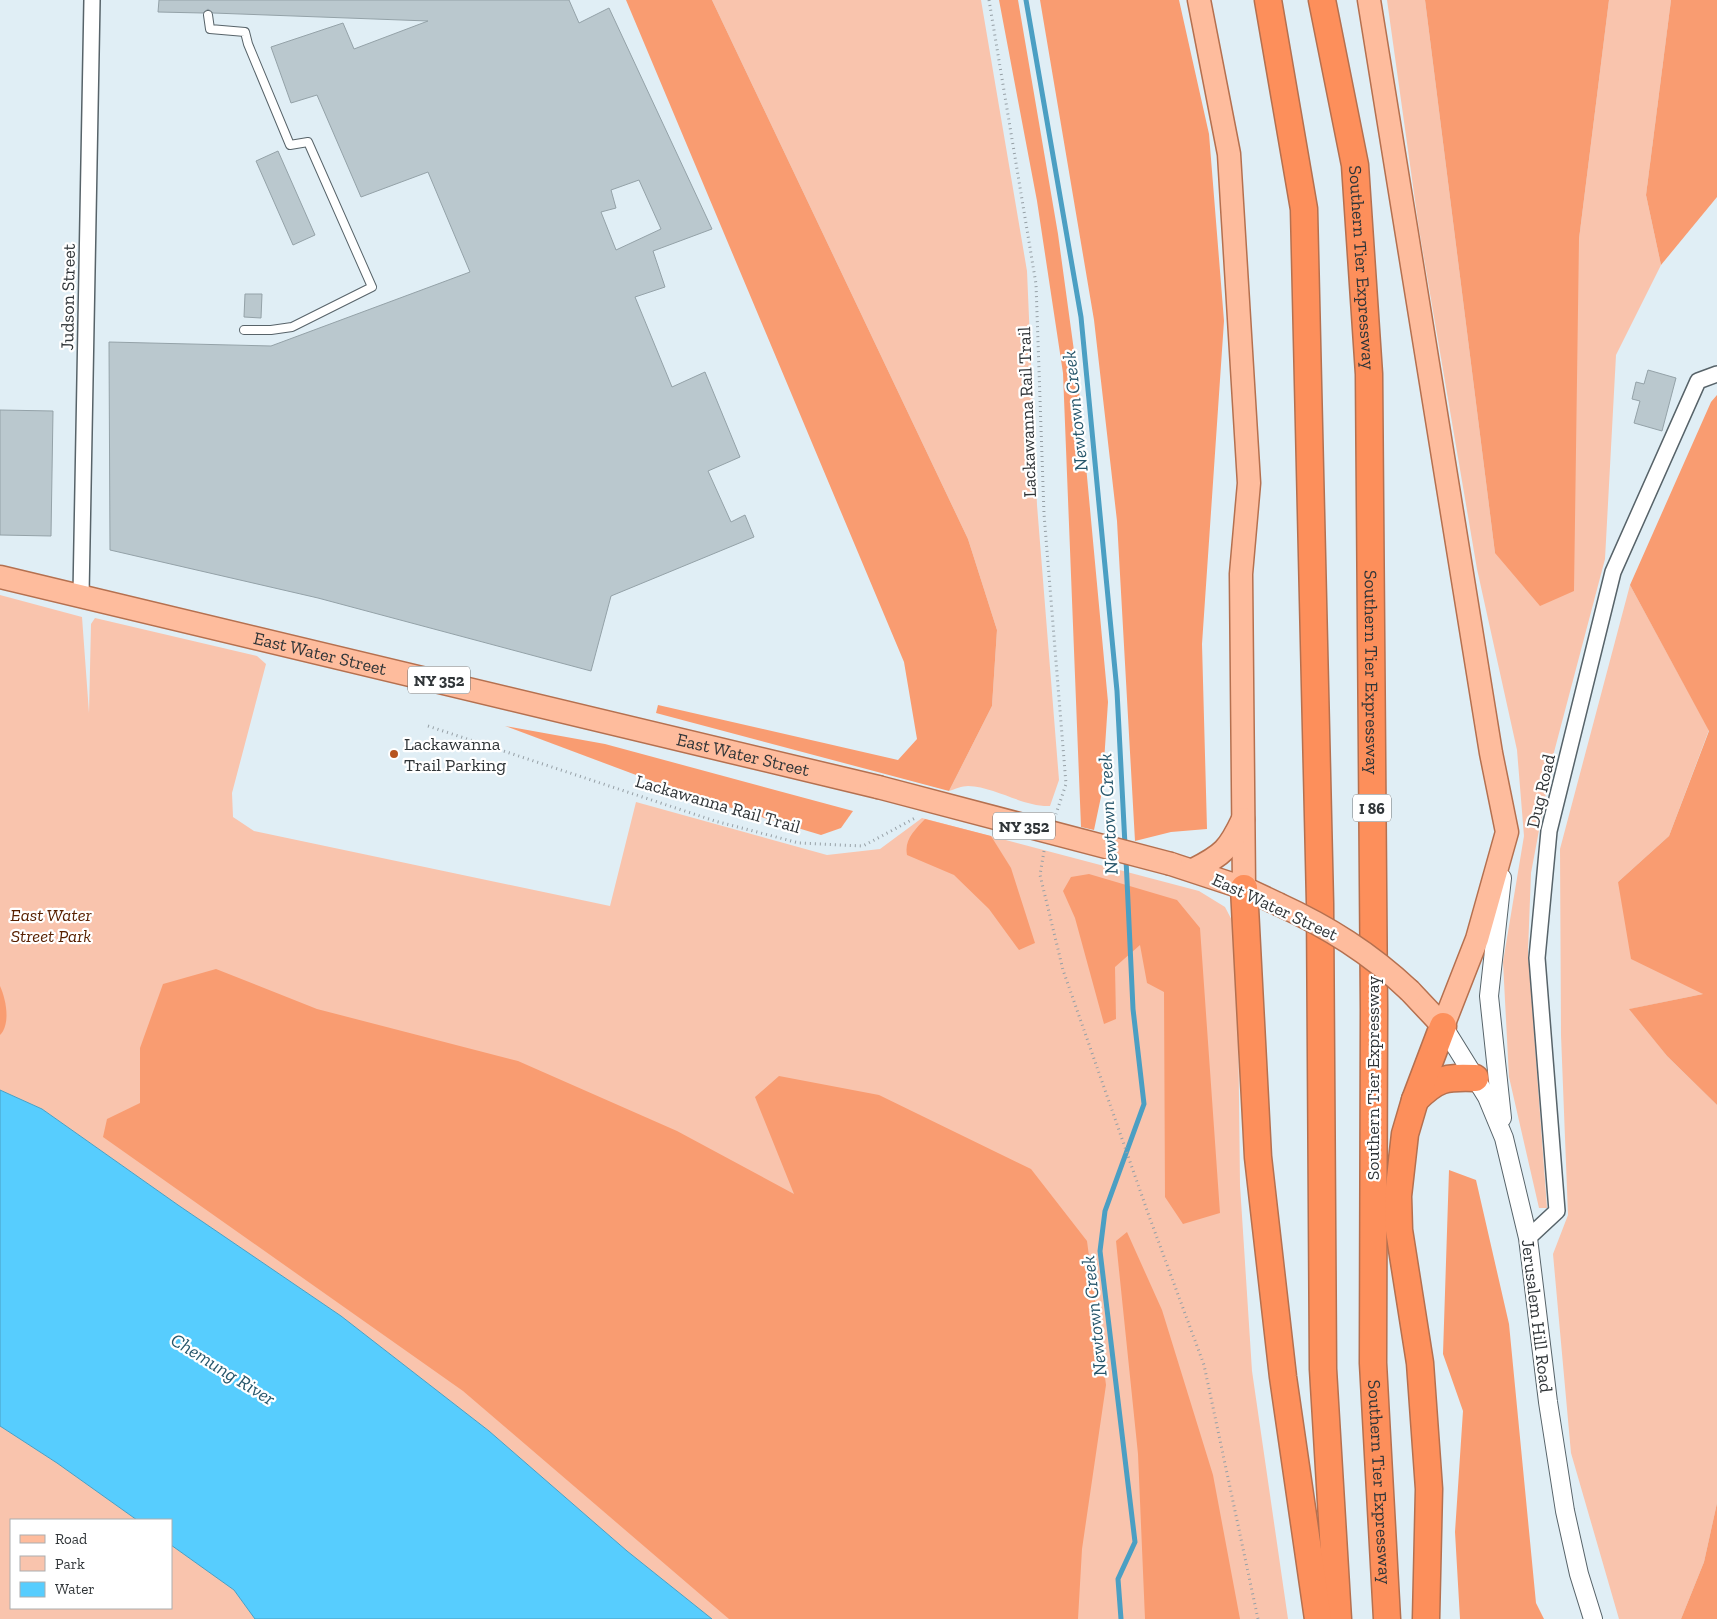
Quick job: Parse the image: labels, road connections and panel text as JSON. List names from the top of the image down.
{
  "streets": {
    "highway": ["Southern Tier Expressway", "I 86"],
    "main road": ["East Water Street", "NY 352"],
    "street": ["Judson Street", "Dug Road", "Jerusalem Hill Road"],
    "path": ["Lackawanna Rail Trail"]
  },
  "crossings": [
    ["Judson Street", "East Water Street"],
    ["East Water Street", "Jerusalem Hill Road"],
    ["Dug Road", "Jerusalem Hill Road"]
  ],
  "water": ["Newtown Creek", "Chemung River"],
  "parks": ["East Water Street Park"],
  "places": ["Lackawanna Trail Parking"],
  "legend": ["Road", "Park", "Water"]
}
